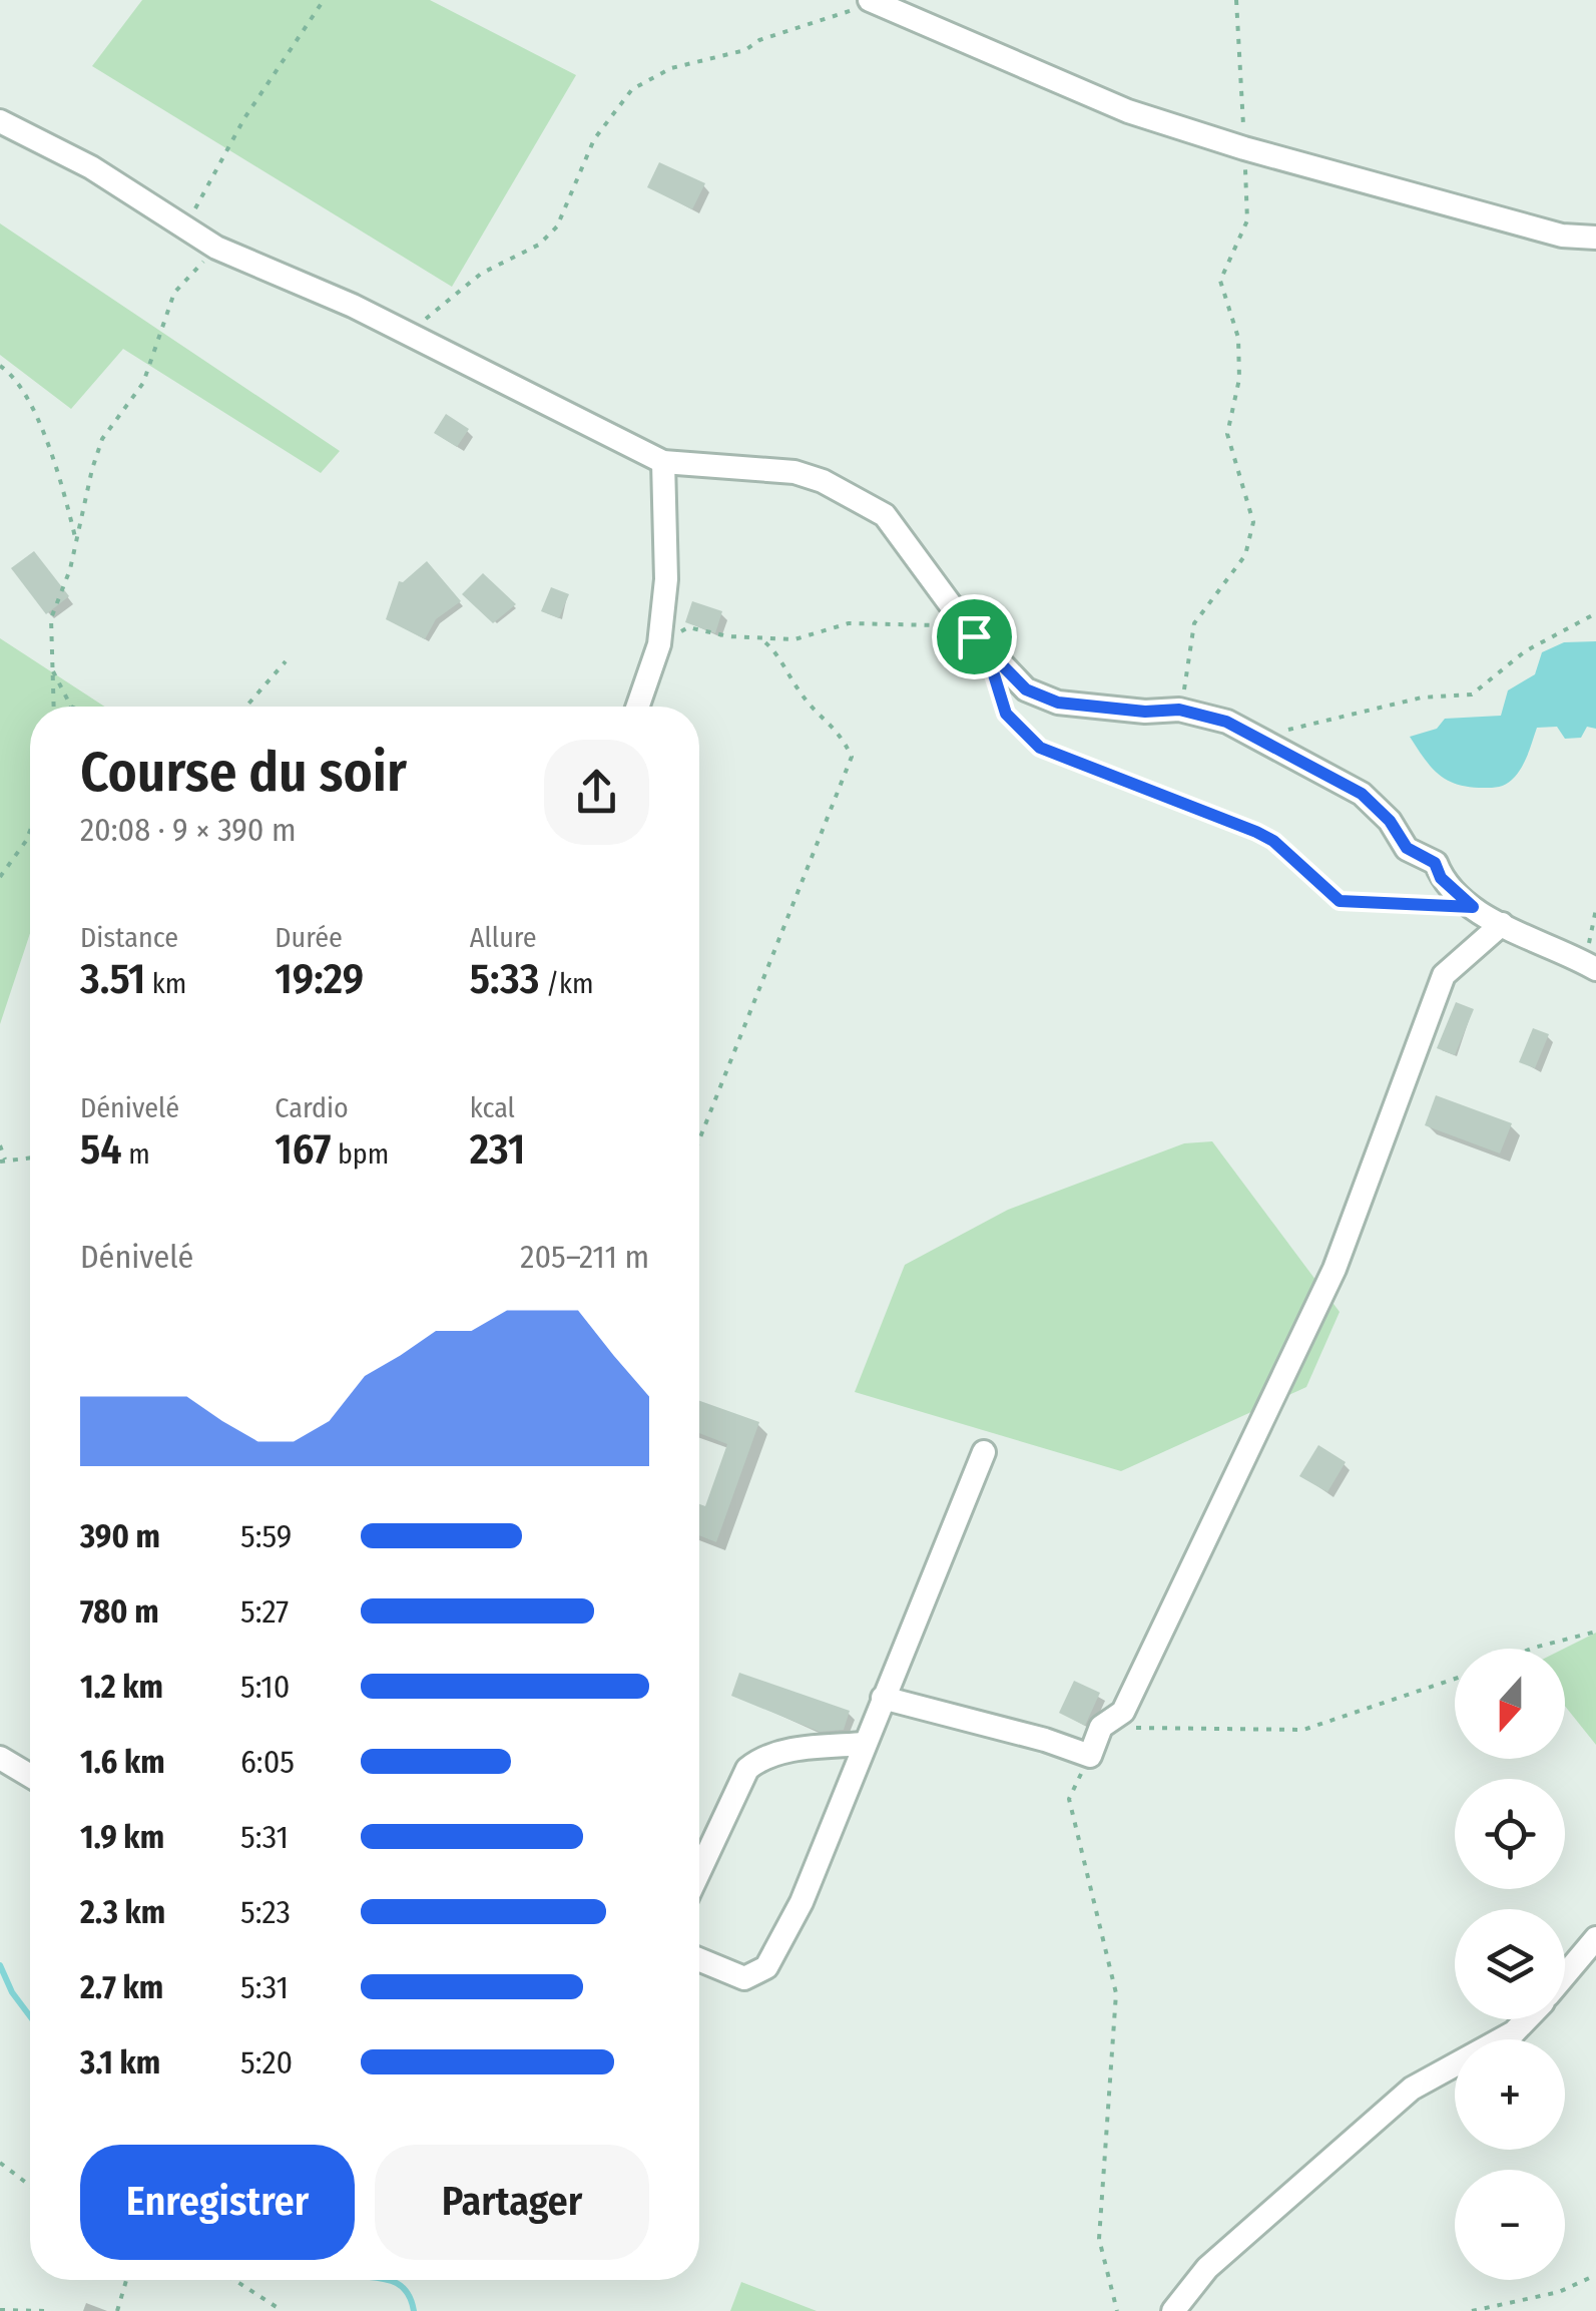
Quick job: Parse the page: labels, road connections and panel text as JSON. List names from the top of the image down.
{
  "north": "bottom",
  "page": {
    "heading": ["Course du soir", "20:08 · 9 × 390 m"],
    "stats": [
      ["Distance", "3.51 km"],
      ["Durée", "19:29"],
      ["Allure", "5:33 /km"],
      ["Dénivelé", "54 m"],
      ["Cardio", "167 bpm"],
      ["kcal", "231"]
    ],
    "chart": ["Dénivelé", "205–211 m"],
    "list": [
      {
        "name": "390 m",
        "note": "5:59"
      },
      {
        "name": "780 m",
        "note": "5:27"
      },
      {
        "name": "1.2 km",
        "note": "5:10"
      },
      {
        "name": "1.6 km",
        "note": "6:05"
      },
      {
        "name": "1.9 km",
        "note": "5:31"
      },
      {
        "name": "2.3 km",
        "note": "5:23"
      },
      {
        "name": "2.7 km",
        "note": "5:31"
      },
      {
        "name": "3.1 km",
        "note": "5:20"
      }
    ],
    "map_buttons": ["+", "−"],
    "buttons": ["Enregistrer", "Partager"]
  }
}
